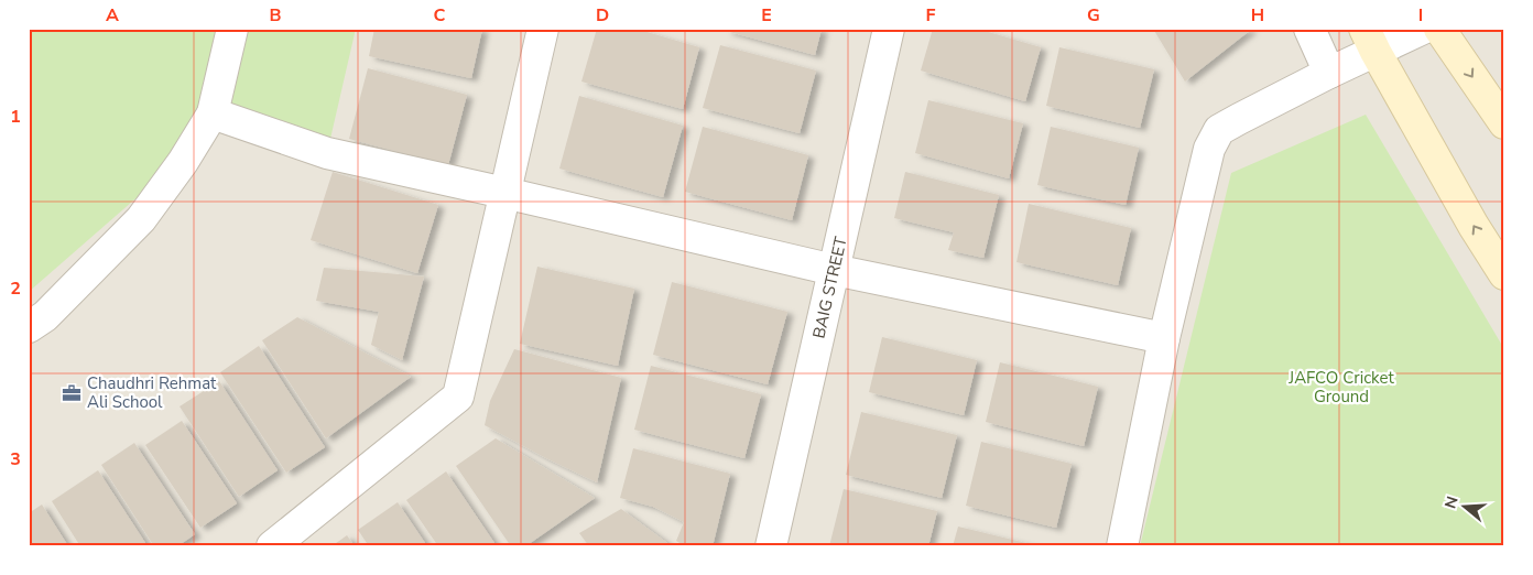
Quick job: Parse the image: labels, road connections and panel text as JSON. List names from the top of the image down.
{
  "streets": {
    "street": ["BAIG STREET"]
  },
  "parks": ["JAFCO Cricket Ground"],
  "places": {
    "office": ["Chaudhri Rehmat Ali School"]
  },
  "north": "left",
  "grid": {
    "columns": [
      "A",
      "B",
      "C",
      "D",
      "E",
      "F",
      "G",
      "H",
      "I"
    ],
    "rows": ["1", "2", "3"]
  }
}
